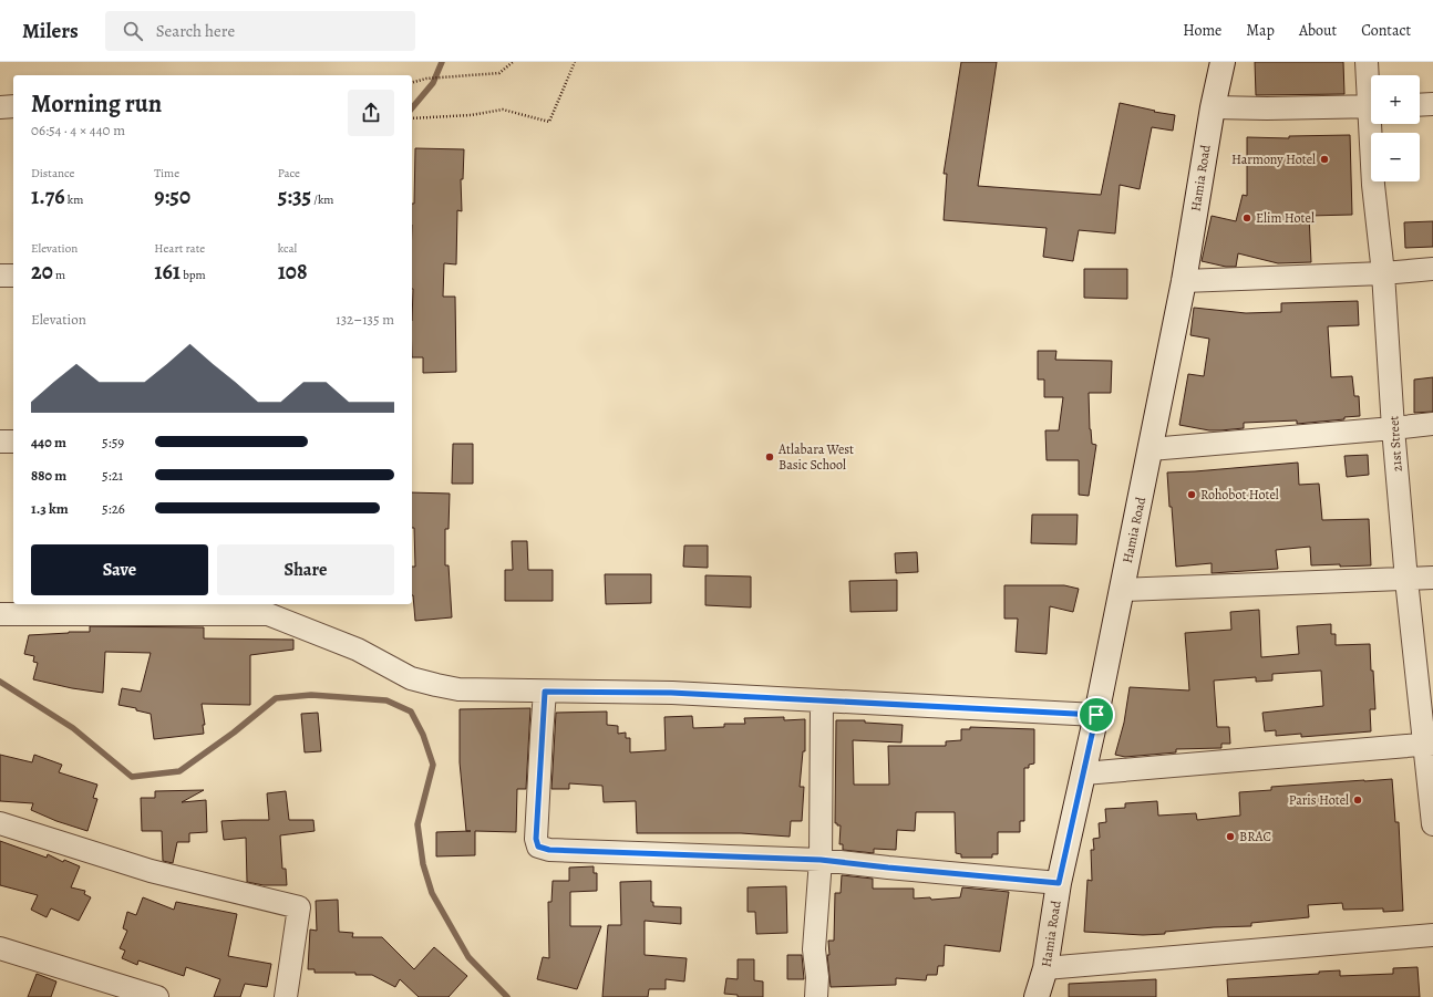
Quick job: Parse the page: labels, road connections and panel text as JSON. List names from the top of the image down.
{
  "streets": {
    "main road": ["Hamia Road"],
    "street": ["21st Street"]
  },
  "places": [
    "Harmony Hotel",
    "Elim Hotel",
    "Atlabara West Basic School",
    "Rohobot Hotel",
    "Paris Hotel",
    "BRAC"
  ],
  "page": {
    "header": "Milers",
    "search": "Search here",
    "nav": [
      "Home",
      "Map",
      "About",
      "Contact"
    ],
    "map_buttons": ["+", "−"],
    "heading": ["Morning run", "06:54 · 4 × 440 m"],
    "stats": [
      ["Distance", "1.76 km"],
      ["Time", "9:50"],
      ["Pace", "5:35 /km"],
      ["Elevation", "20 m"],
      ["Heart rate", "161 bpm"],
      ["kcal", "108"]
    ],
    "chart": ["Elevation", "132–135 m"],
    "list": [
      {
        "name": "440 m",
        "note": "5:59"
      },
      {
        "name": "880 m",
        "note": "5:21"
      },
      {
        "name": "1.3 km",
        "note": "5:26"
      }
    ],
    "buttons": ["Save", "Share"]
  }
}
